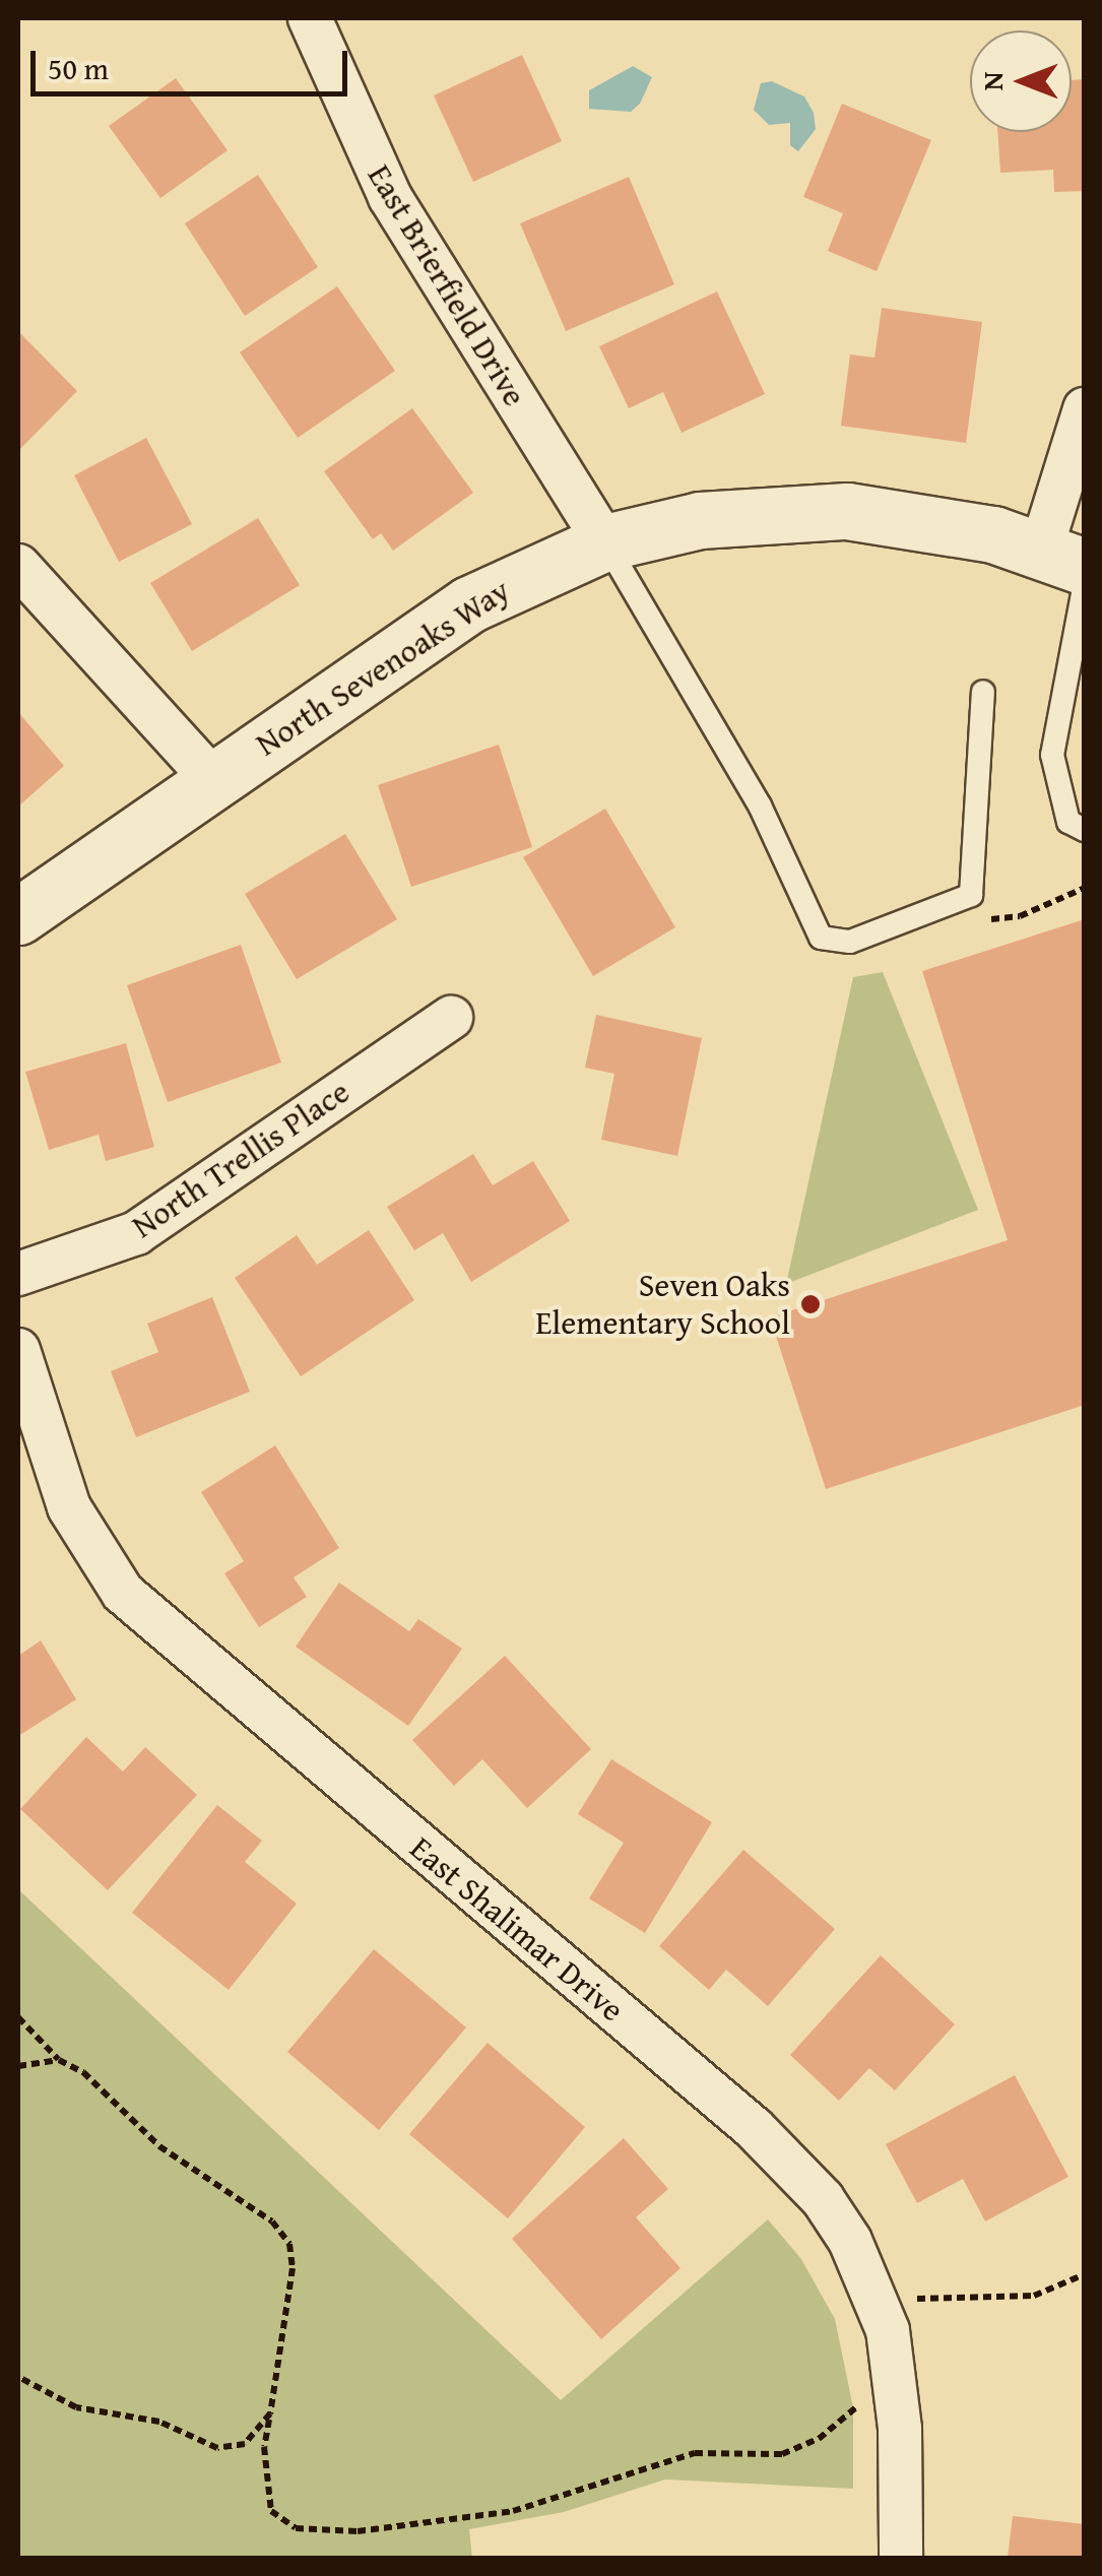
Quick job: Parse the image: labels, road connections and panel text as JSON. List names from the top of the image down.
{
  "streets": {
    "street": [
      "East Brierfield Drive",
      "North Sevenoaks Way",
      "North Trellis Place",
      "East Shalimar Drive"
    ]
  },
  "crossings": [
    ["East Brierfield Drive", "North Sevenoaks Way"]
  ],
  "places": ["Seven Oaks Elementary School"],
  "scale_bar": "50 m",
  "north": "left"
}
